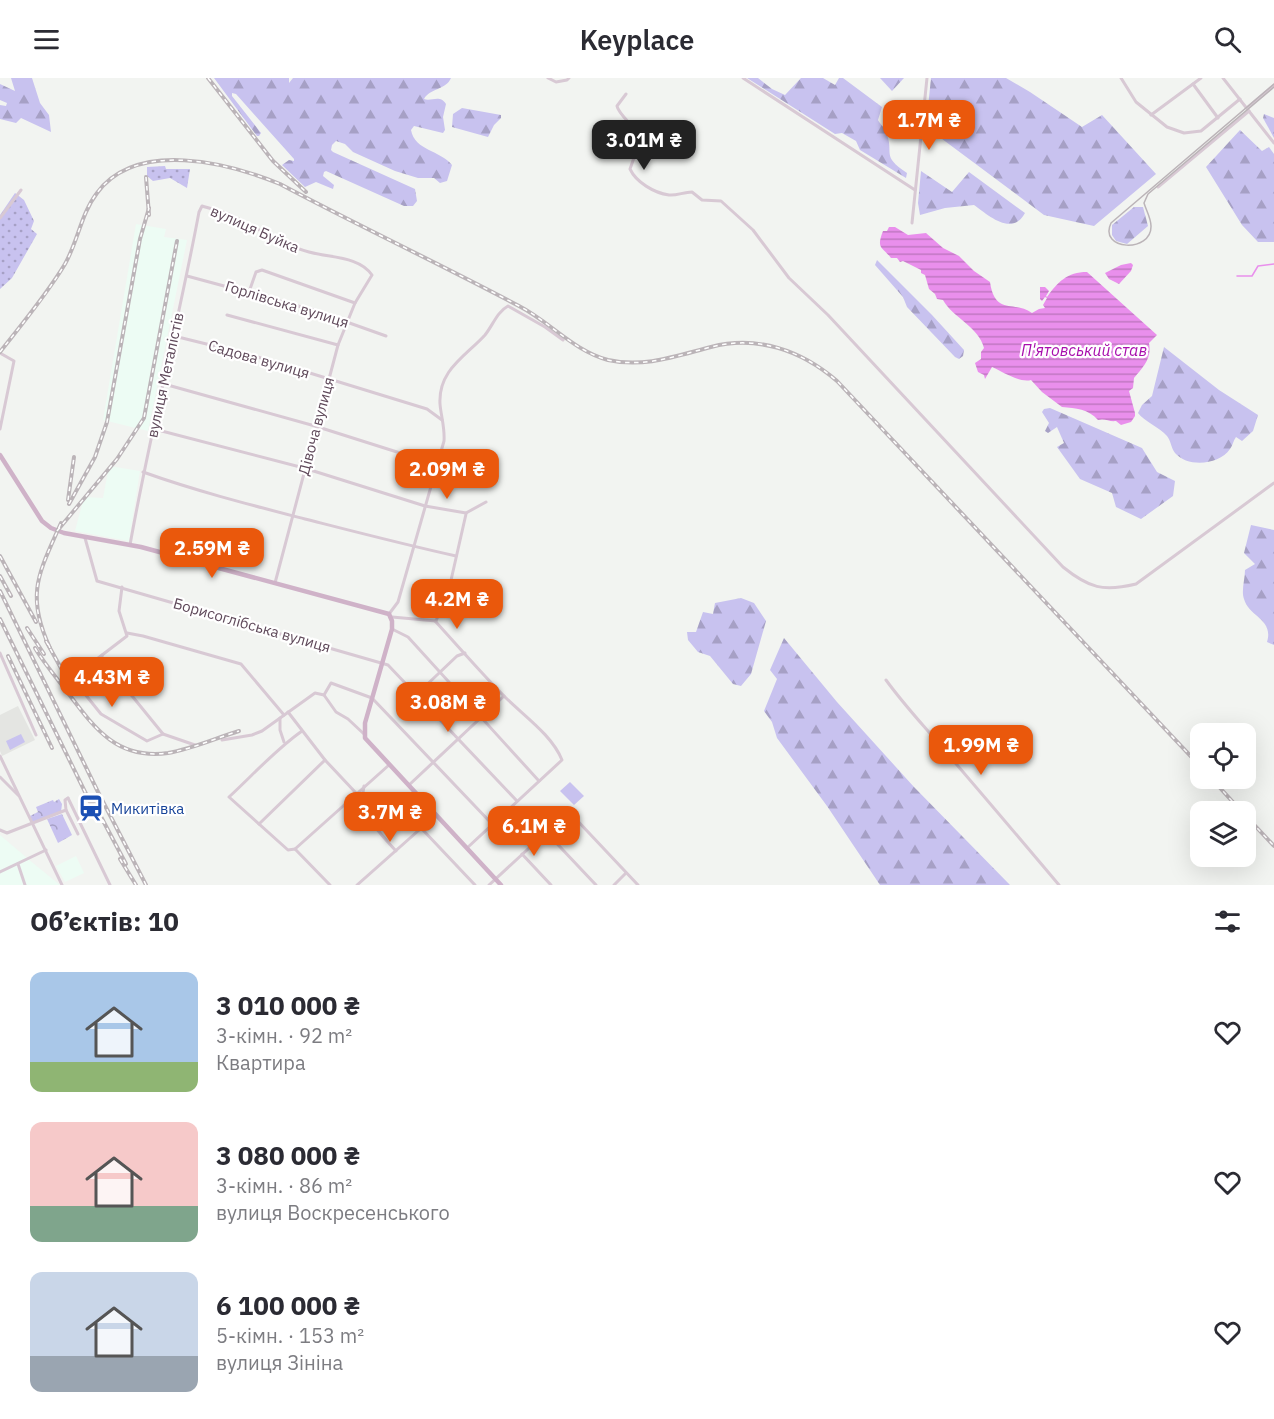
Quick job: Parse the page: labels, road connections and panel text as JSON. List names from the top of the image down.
{
  "streets": {
    "street": [
      "вулиця Буйка",
      "Горлівська вулиця",
      "Садова вулиця",
      "вулиця Металістів",
      "Дівоча вулиця",
      "Борисоглібська вулиця"
    ]
  },
  "crossings": [
    ["вулиця Буйка", "вулиця Металістів"],
    ["вулиця Буйка", "Дівоча вулиця"],
    ["Горлівська вулиця", "вулиця Металістів"],
    ["Горлівська вулиця", "Дівоча вулиця"],
    ["Садова вулиця", "вулиця Металістів"],
    ["Садова вулиця", "Дівоча вулиця"]
  ],
  "water": ["П'ятовський став"],
  "places": {
    "station": ["Микитівка"]
  },
  "page": {
    "header": "Keyplace",
    "price": [
      "1.7M ₴",
      "3.01M ₴",
      "2.09M ₴",
      "2.59M ₴",
      "4.2M ₴",
      "4.43M ₴",
      "3.08M ₴",
      "1.99M ₴",
      "3.7M ₴",
      "6.1M ₴"
    ],
    "heading": "Об’єктів: 10",
    "list": [
      {
        "name": "3 010 000 ₴",
        "note": "3-кімн. · 92 m² · Квартира"
      },
      {
        "name": "3 080 000 ₴",
        "note": "3-кімн. · 86 m² · вулиця Воскресенського"
      },
      {
        "name": "6 100 000 ₴",
        "note": "5-кімн. · 153 m² · вулиця Зініна"
      }
    ]
  }
}
